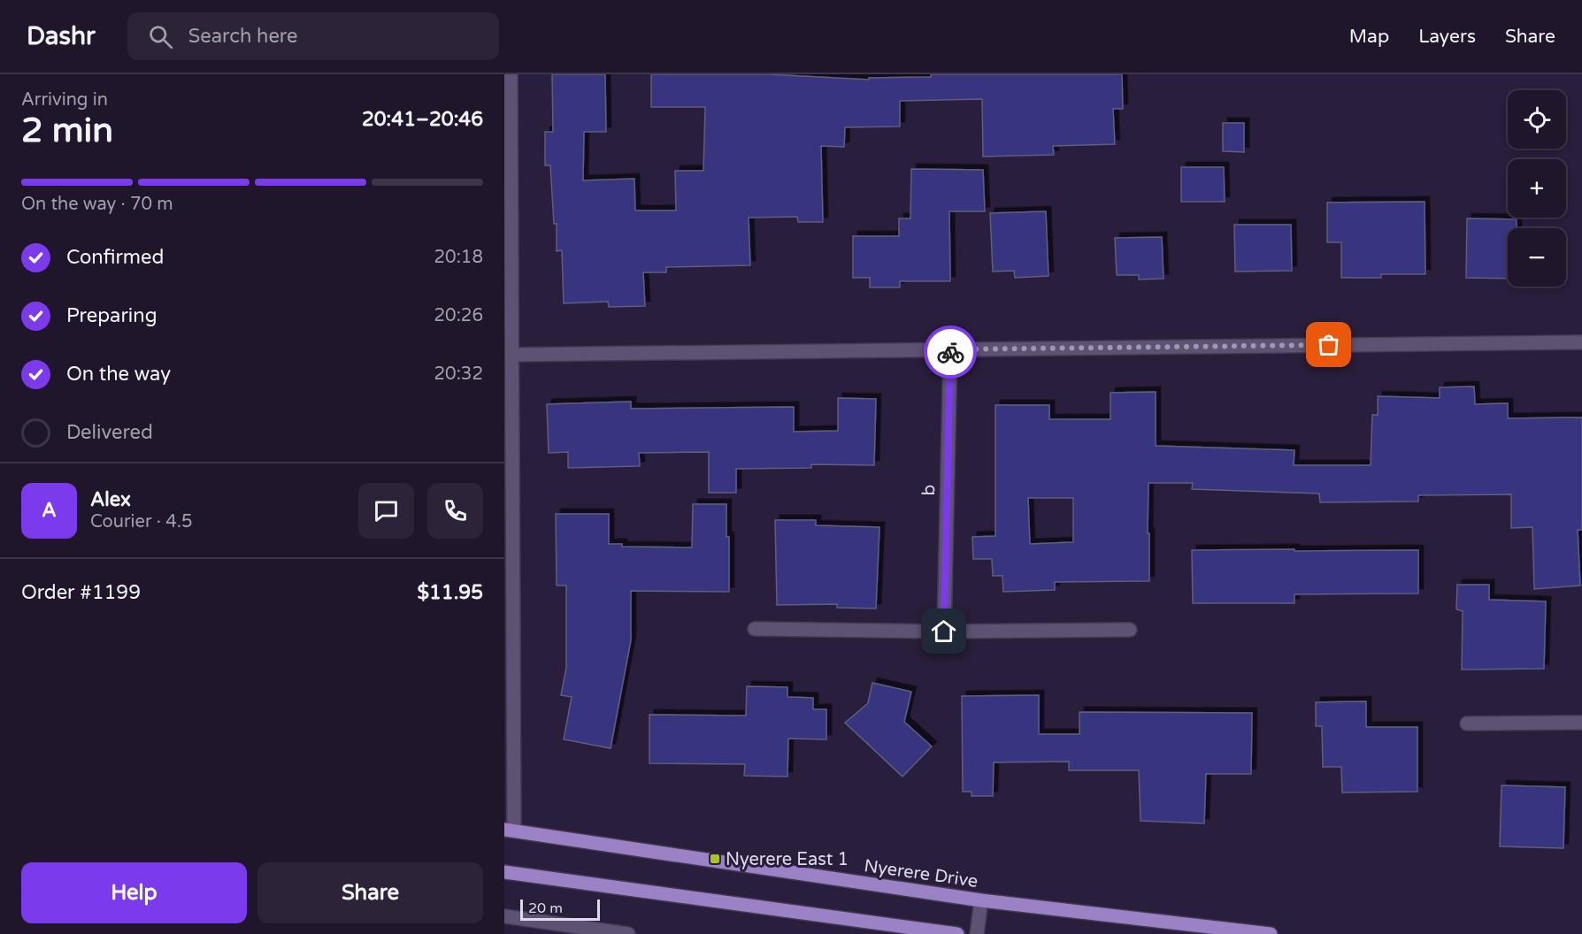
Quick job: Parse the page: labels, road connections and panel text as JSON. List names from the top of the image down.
{
  "streets": {
    "main road": ["Nyerere Drive"],
    "street": ["b"]
  },
  "places": {
    "transit": ["Nyerere East 1"]
  },
  "scale_bar": "20 m",
  "page": {
    "header": "Dashr",
    "search": "Search here",
    "nav": ["Map", "Layers", "Share"],
    "heading": ["2 min", "Arriving in", "20:41–20:46"],
    "panel": [
      "Alex",
      "Courier · 4.5",
      "Order #1199",
      "$11.95"
    ],
    "map_buttons": ["+", "−"],
    "bar": "On the way · 70 m",
    "list": [
      ["Confirmed", "20:18"],
      ["Preparing", "20:26"],
      ["On the way", "20:32"],
      "Delivered"
    ],
    "round": "A",
    "buttons": ["Help", "Share"],
    "scale": "20 m"
  }
}
